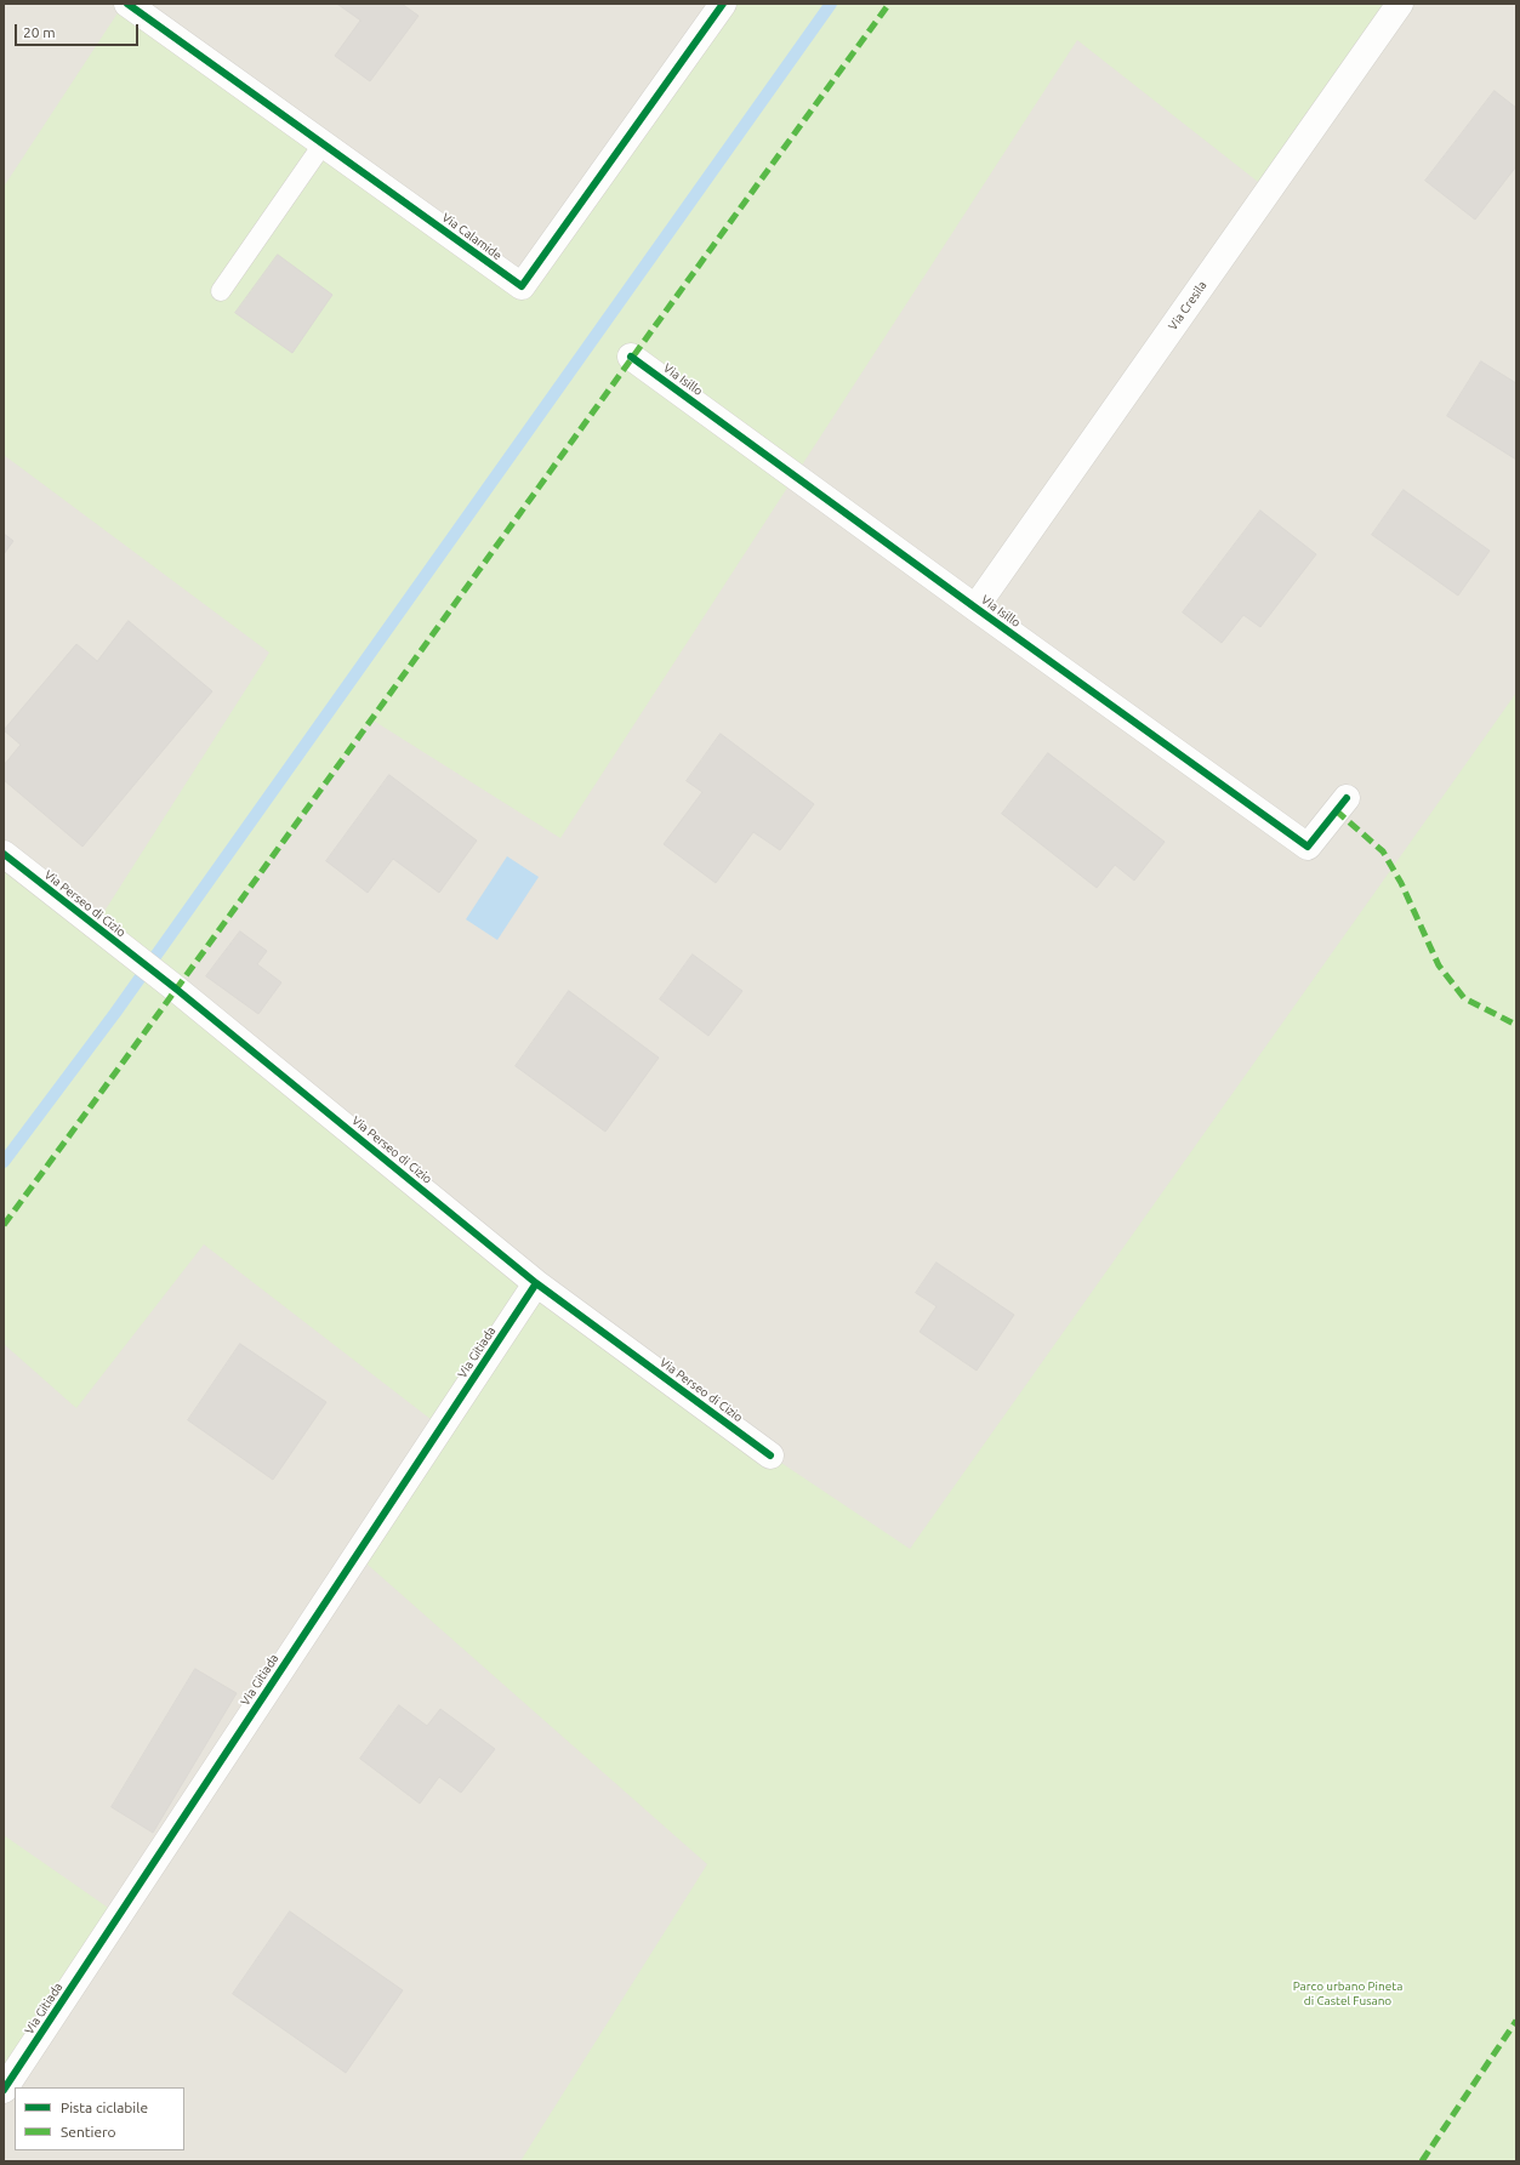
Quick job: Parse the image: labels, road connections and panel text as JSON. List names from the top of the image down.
{
  "streets": {
    "street": [
      "Via Calamide",
      "Via Cresila",
      "Via Isillo",
      "Via Perseo di Cizio",
      "Via Gitiada"
    ]
  },
  "crossings": [
    ["Via Cresila", "Via Isillo"],
    ["Via Perseo di Cizio", "Via Gitiada"]
  ],
  "parks": ["Parco urbano Pineta di Castel Fusano"],
  "legend": ["Pista ciclabile", "Sentiero"],
  "scale_bar": "20 m"
}
